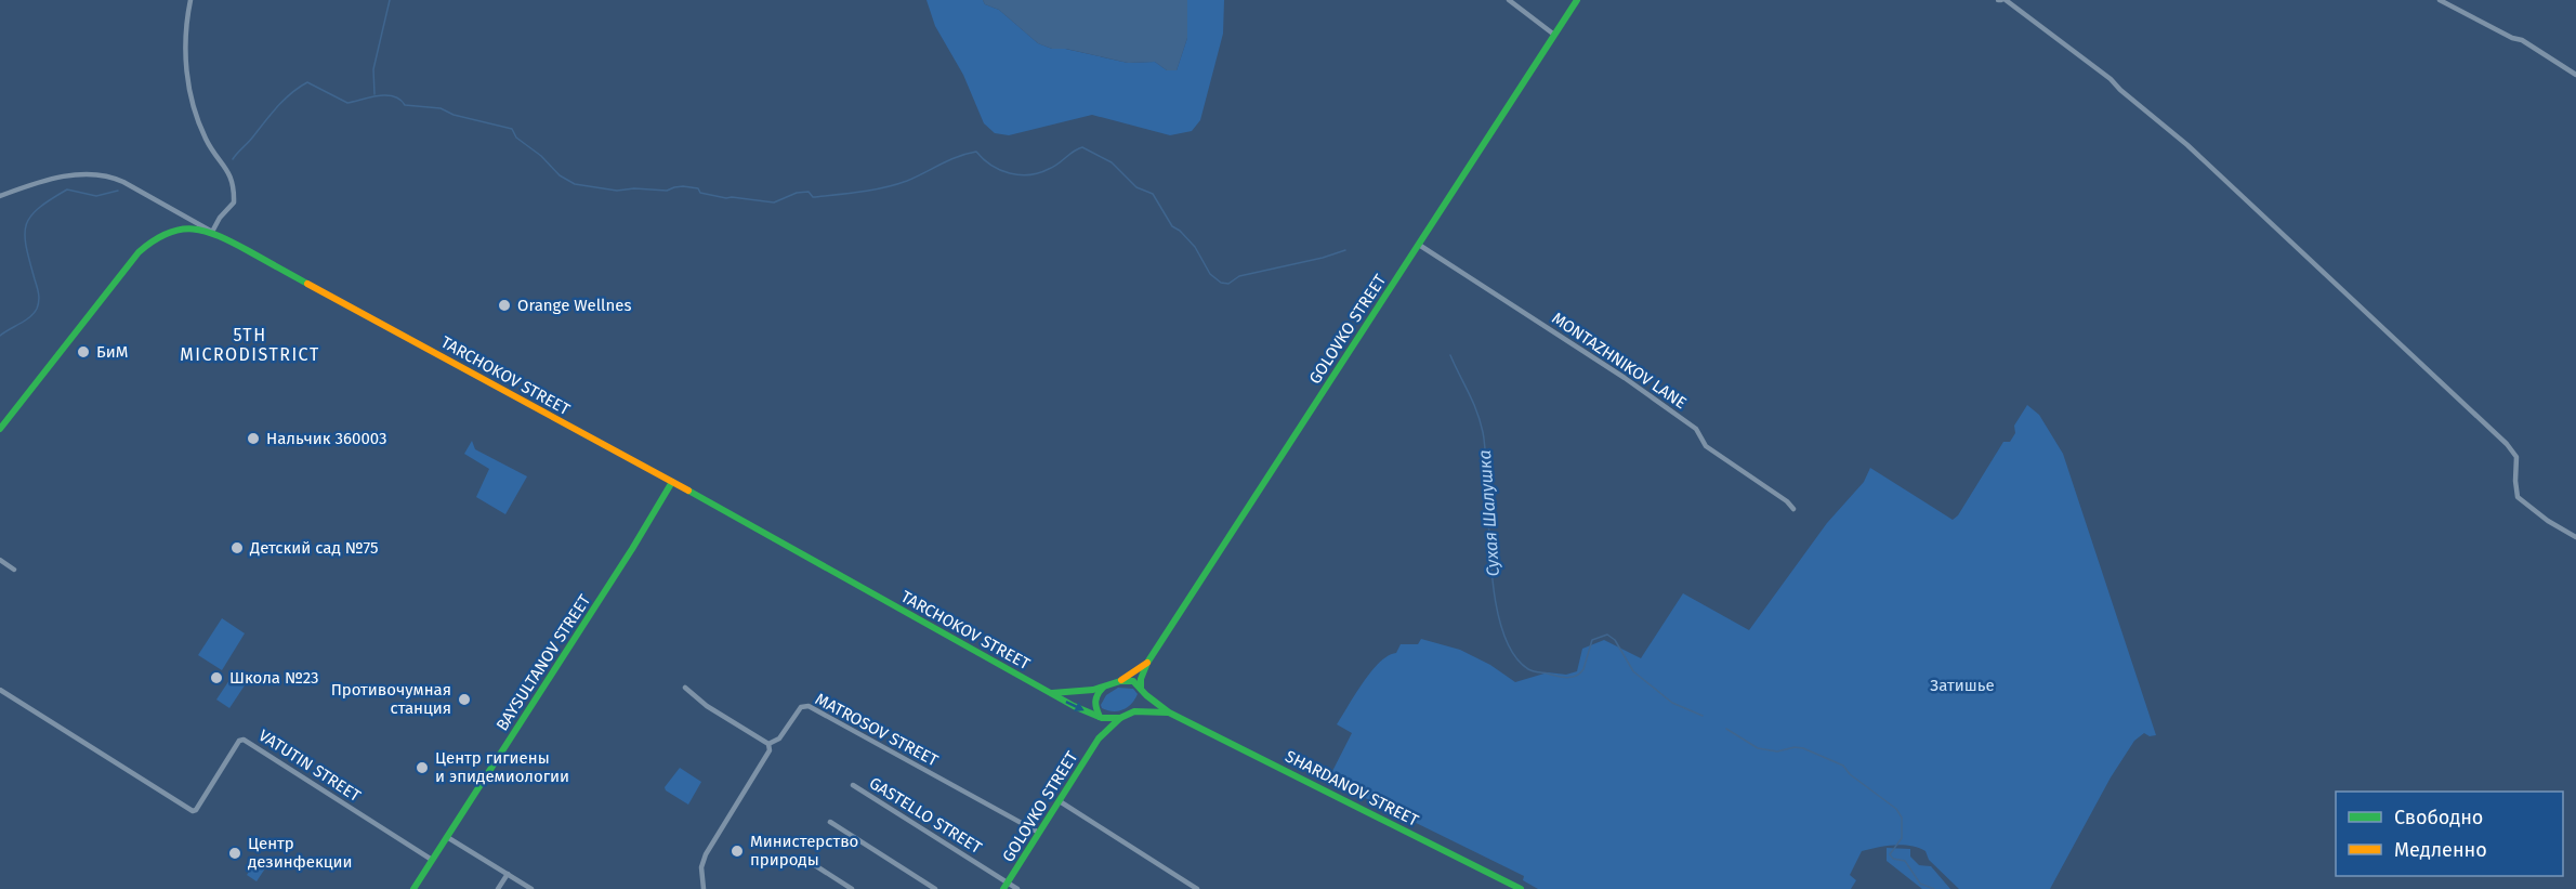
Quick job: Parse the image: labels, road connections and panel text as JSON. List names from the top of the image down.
{
  "streets": {
    "main road": [
      "GOLOVKO STREET",
      "TARCHOKOV STREET",
      "BAYSULTANOV STREET",
      "SHARDANOV STREET"
    ],
    "street": [
      "MONTAZHNIKOV LANE",
      "MATROSOV STREET",
      "VATUTIN STREET",
      "GASTELLO STREET"
    ]
  },
  "crossings": [
    ["GOLOVKO STREET", "MONTAZHNIKOV LANE"],
    ["GOLOVKO STREET", "MATROSOV STREET"],
    ["GOLOVKO STREET", "GASTELLO STREET"],
    ["TARCHOKOV STREET", "BAYSULTANOV STREET"],
    ["BAYSULTANOV STREET", "VATUTIN STREET"]
  ],
  "districts": ["5TH MICRODISTRICT"],
  "water": ["Сухая Шалушка"],
  "parks": ["Затишье"],
  "places": [
    "Orange Wellnes",
    "БиМ",
    "Нальчик 360003",
    "Детский сад №75",
    "Школа №23",
    "Противочумная станция",
    "Центр гигиены и эпидемиологии",
    "Министерство природы",
    "Центр дезинфекции"
  ],
  "legend": ["Свободно", "Медленно"]
}
